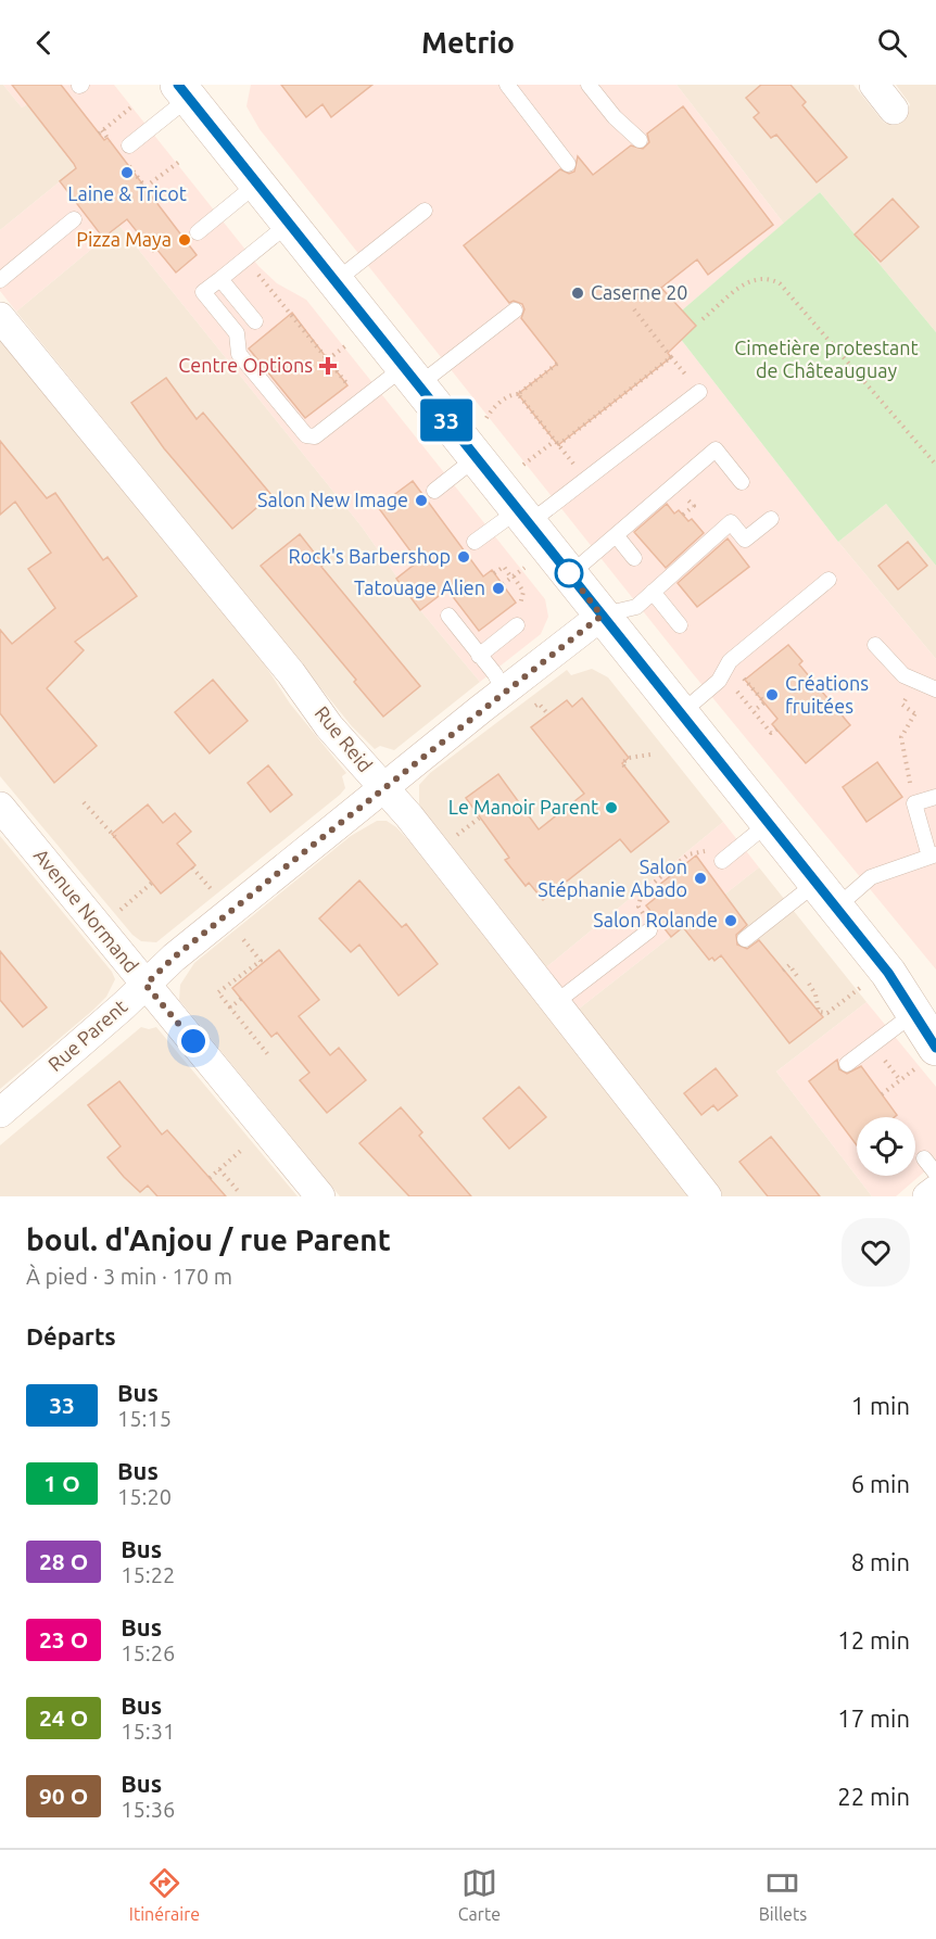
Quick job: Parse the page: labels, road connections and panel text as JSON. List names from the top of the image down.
{
  "streets": {
    "street": ["Rue Reid", "Avenue Normand", "Rue Parent"]
  },
  "crossings": [
    ["Rue Reid", "Rue Parent"],
    ["Avenue Normand", "Rue Parent"]
  ],
  "parks": ["Cimetière protestant de Châteauguay"],
  "places": {
    "other": [
      "Laine & Tricot",
      "Pizza Maya",
      "Caserne 20",
      "Salon New Image",
      "Rock's Barbershop",
      "Tatouage Alien",
      "Créations fruitées",
      "Le Manoir Parent",
      "Salon Stéphanie Abado",
      "Salon Rolande"
    ],
    "health": ["Centre Options"]
  },
  "lines": ["bus line 33"],
  "page": {
    "header": "Metrio",
    "on_map": "33",
    "heading": [
      ["boul. d'Anjou / rue Parent", "À pied · 3 min · 170 m"],
      "Départs"
    ],
    "list": [
      {
        "mark": "33",
        "name": "Bus",
        "note": "15:15",
        "value": "1 min"
      },
      {
        "mark": "1 O",
        "name": "Bus",
        "note": "15:20",
        "value": "6 min"
      },
      {
        "mark": "28 O",
        "name": "Bus",
        "note": "15:22",
        "value": "8 min"
      },
      {
        "mark": "23 O",
        "name": "Bus",
        "note": "15:26",
        "value": "12 min"
      },
      {
        "mark": "24 O",
        "name": "Bus",
        "note": "15:31",
        "value": "17 min"
      },
      {
        "mark": "90 O",
        "name": "Bus",
        "note": "15:36",
        "value": "22 min"
      }
    ],
    "tabs": ["Itinéraire", "Carte", "Billets"]
  }
}
